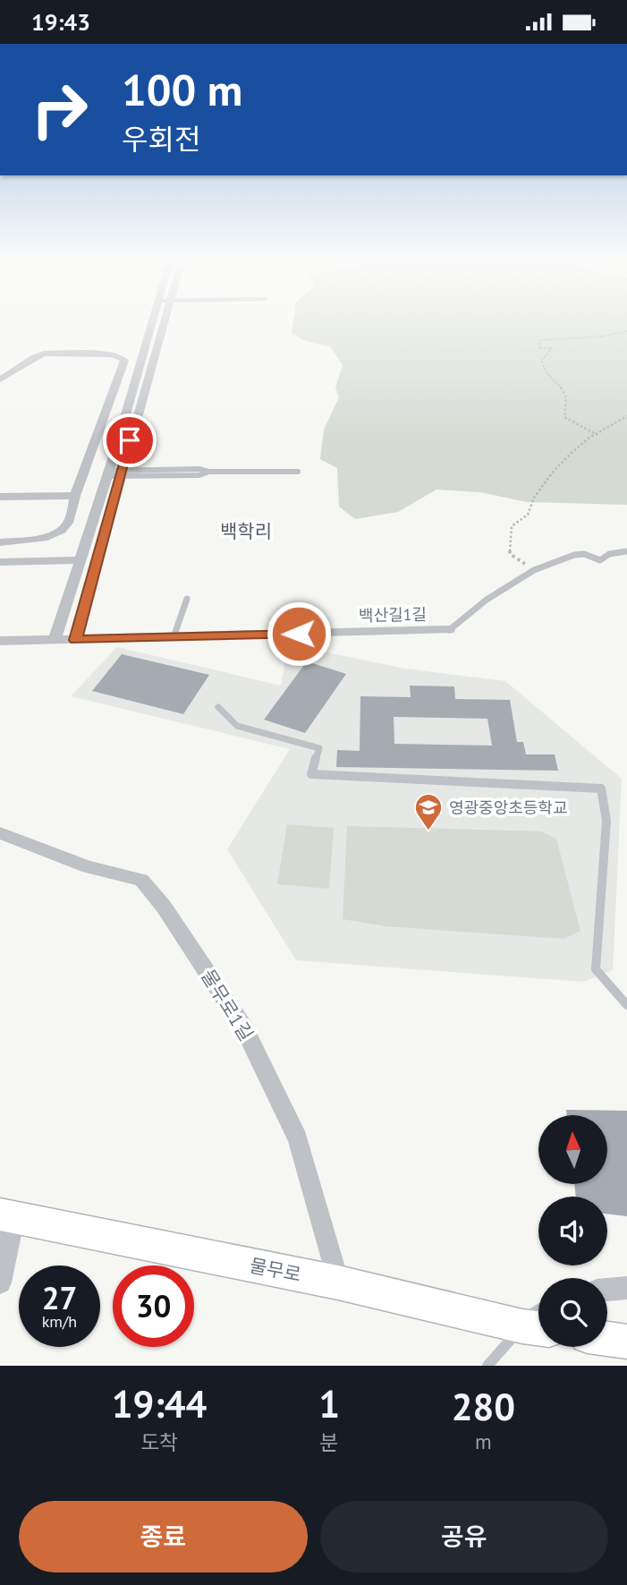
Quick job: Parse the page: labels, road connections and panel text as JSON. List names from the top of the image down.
{
  "streets": {
    "main road": ["물무로"],
    "street": ["백산길1길", "물무로1길"]
  },
  "crossings": [
    ["물무로1길", "물무로"]
  ],
  "districts": ["백학리"],
  "places": {
    "school or university": ["영광중앙초등학교"]
  },
  "north": "top",
  "page": {
    "status": "19:43",
    "turn": ["100 m", "우회전"],
    "speed": "27 km/h",
    "limit": "30",
    "eta": [
      "19:44",
      "도착",
      "1",
      "분",
      "280",
      "m"
    ],
    "buttons": ["종료", "공유"]
  }
}
